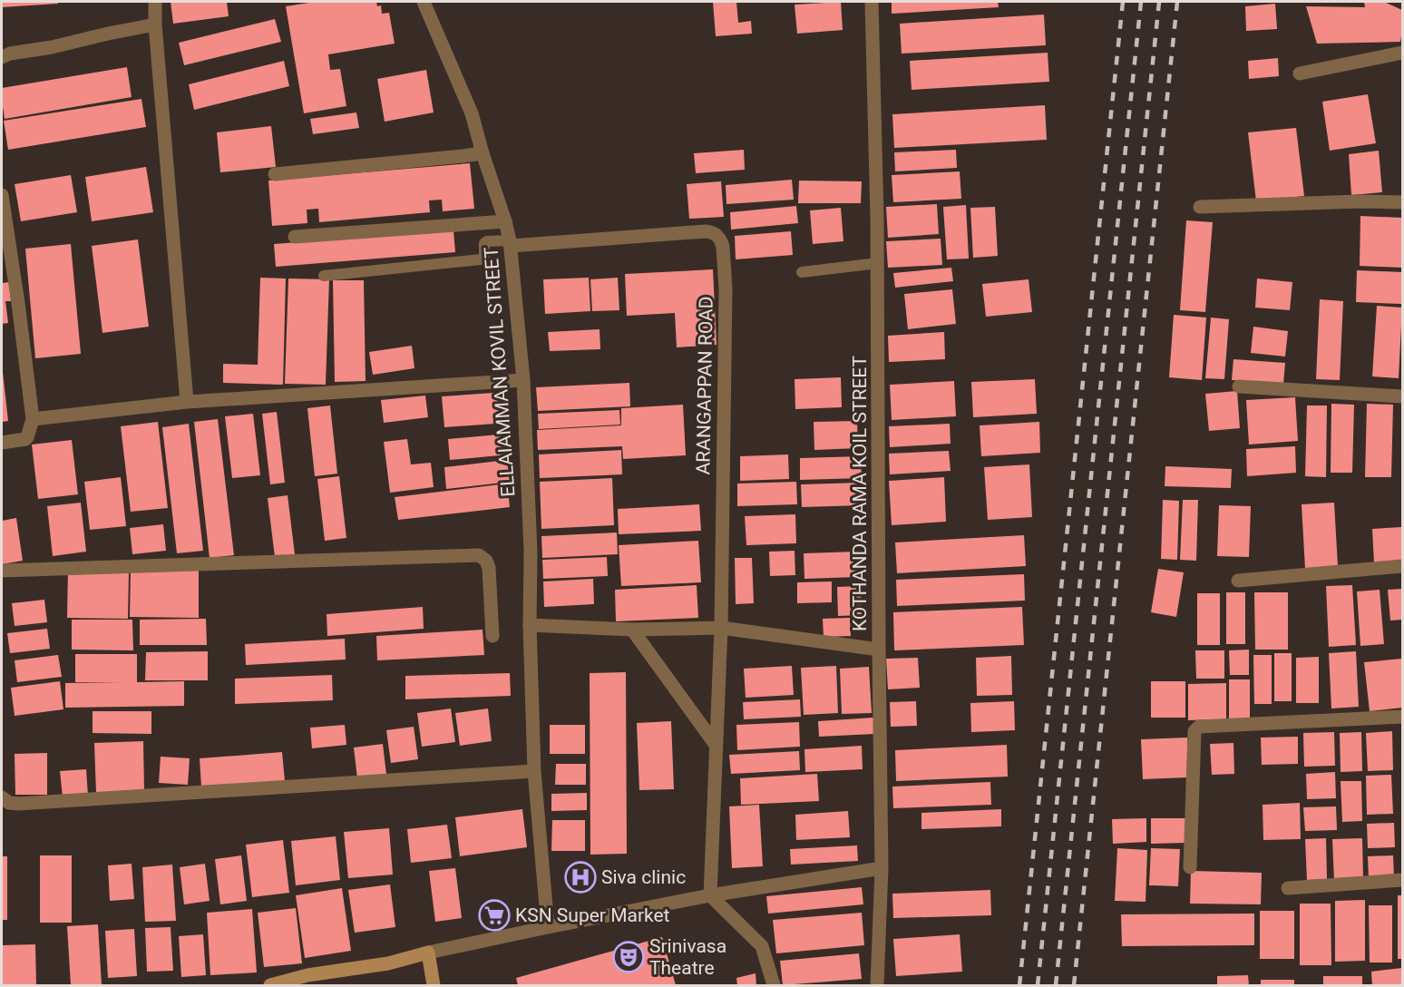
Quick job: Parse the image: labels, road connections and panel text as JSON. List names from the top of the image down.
{
  "streets": {
    "street": ["ELLAIAMMAN KOVIL STREET", "ARANGAPPAN ROAD", "KOTHANDA RAMA KOIL STREET"]
  },
  "crossings": [
    ["ELLAIAMMAN KOVIL STREET", "ARANGAPPAN ROAD"]
  ],
  "places": {
    "hospital": ["Siva clinic"],
    "supermarket": ["KSN Super Market"],
    "theatre": ["Srinivasa Theatre"]
  }
}
